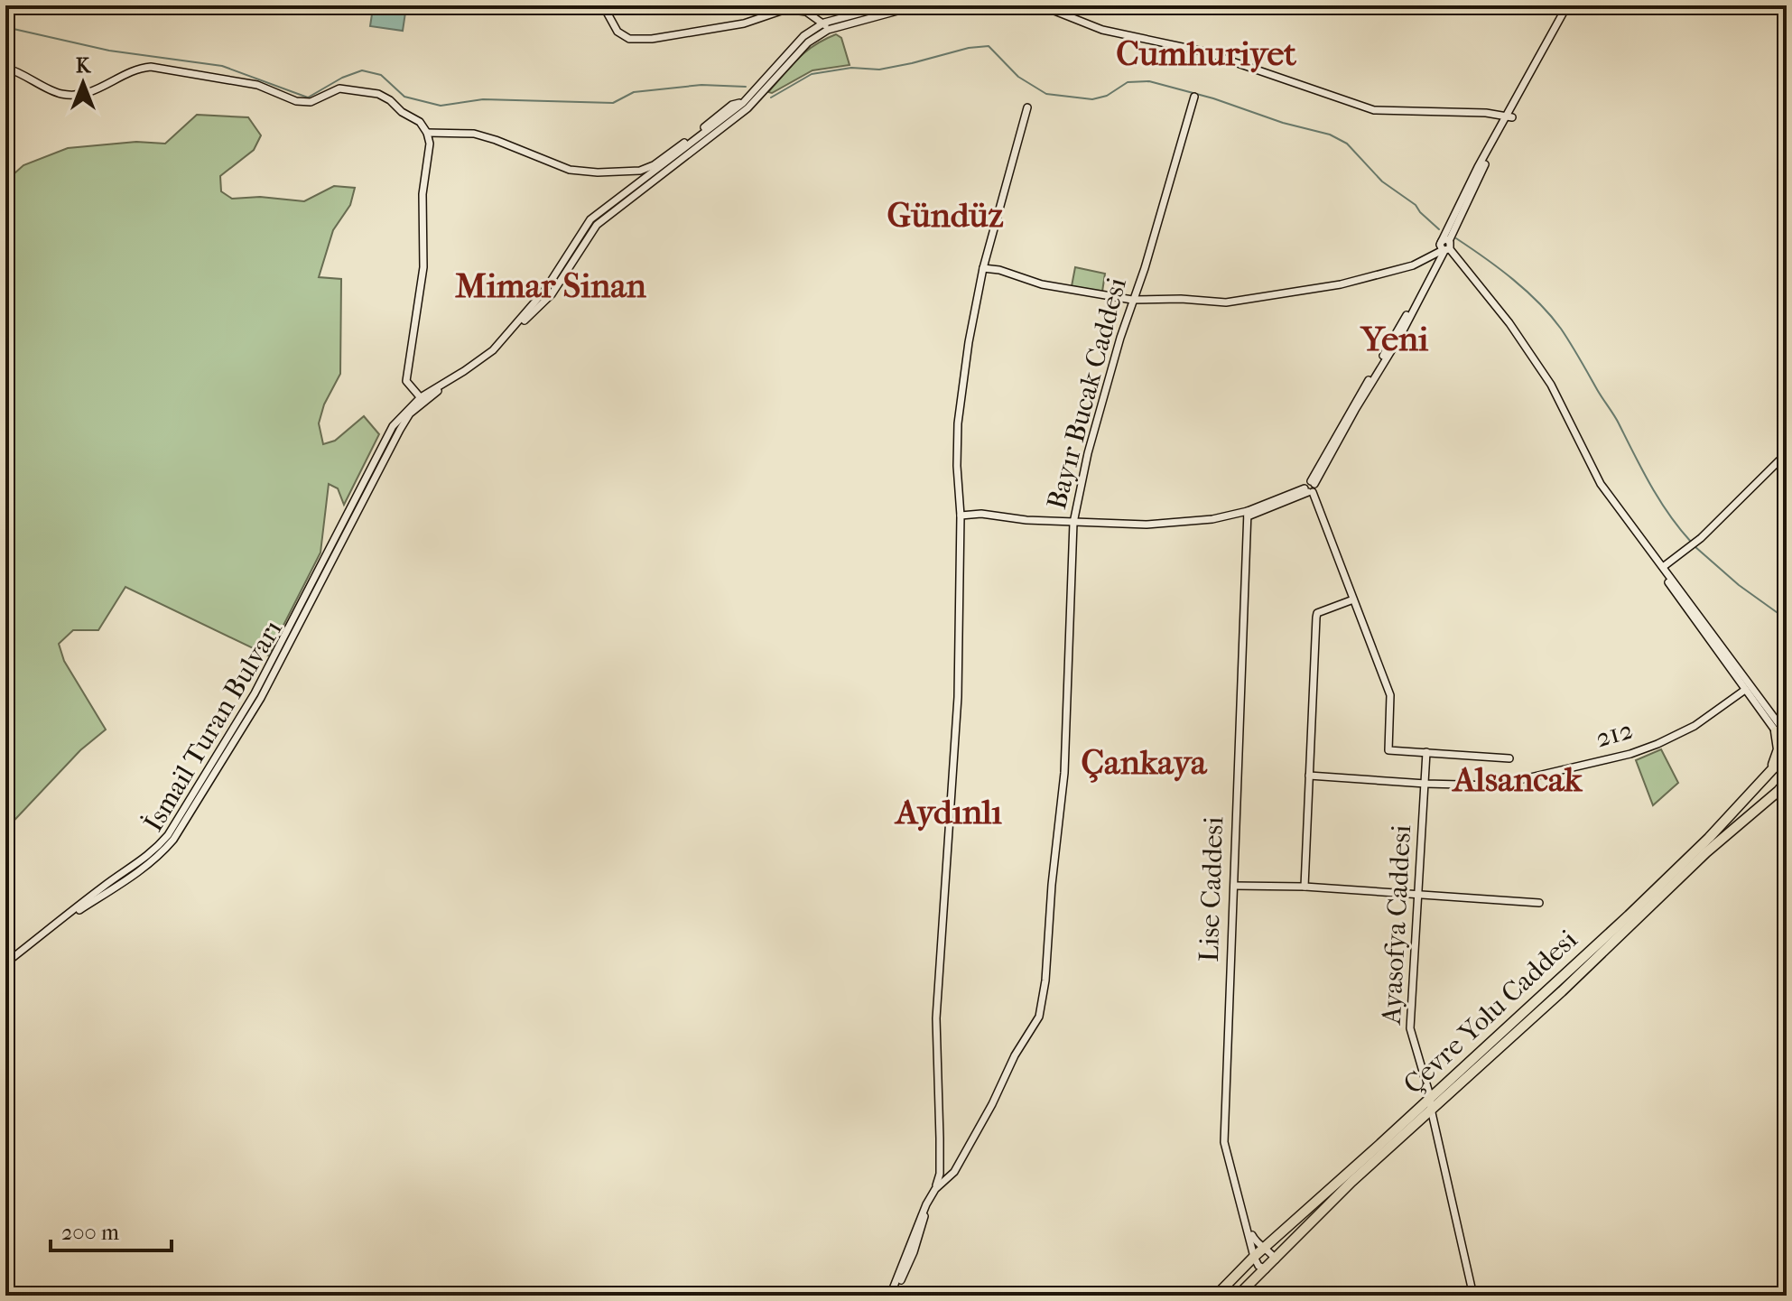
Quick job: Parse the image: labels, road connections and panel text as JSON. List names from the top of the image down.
{
  "streets": {
    "highway": ["Çevre Yolu Caddesi"],
    "street": [
      "Bayır Bucak Caddesi",
      "İsmail Turan Bulvarı",
      "212",
      "Lise Caddesi",
      "Ayasofya Caddesi"
    ]
  },
  "crossings": [
    ["212", "Ayasofya Caddesi"],
    ["Lise Caddesi", "Çevre Yolu Caddesi"],
    ["Ayasofya Caddesi", "Çevre Yolu Caddesi"]
  ],
  "districts": [
    "Cumhuriyet",
    "Gündüz",
    "Mimar Sinan",
    "Yeni",
    "Çankaya",
    "Alsancak",
    "Aydınlı"
  ],
  "scale_bar": "200 m",
  "north": "top"
}
